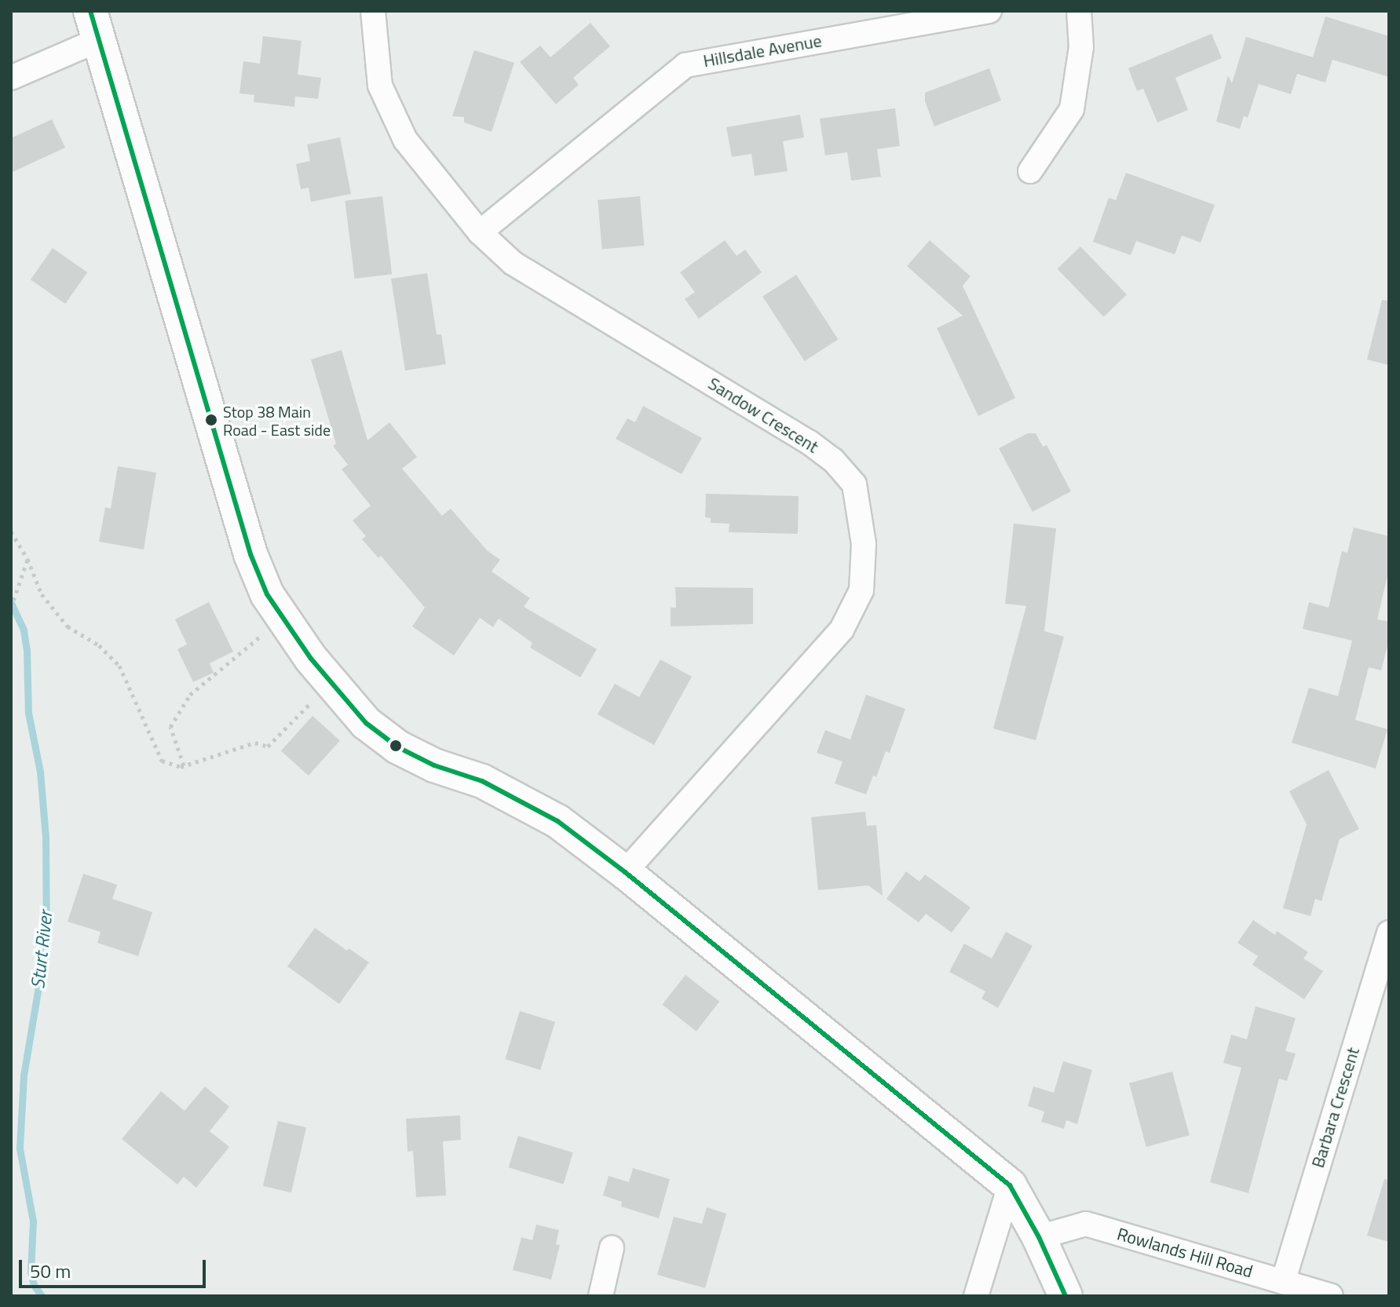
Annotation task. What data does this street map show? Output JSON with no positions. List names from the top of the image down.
{
  "streets": {
    "street": [
      "Hillsdale Avenue",
      "Sandow Crescent",
      "Barbara Crescent",
      "Rowlands Hill Road"
    ]
  },
  "crossings": [
    ["Hillsdale Avenue", "Sandow Crescent"],
    ["Barbara Crescent", "Rowlands Hill Road"]
  ],
  "water": ["Sturt River"],
  "places": ["Stop 38 Main Road - East side"],
  "lines": ["transit line 38"],
  "scale_bar": "50 m"
}
